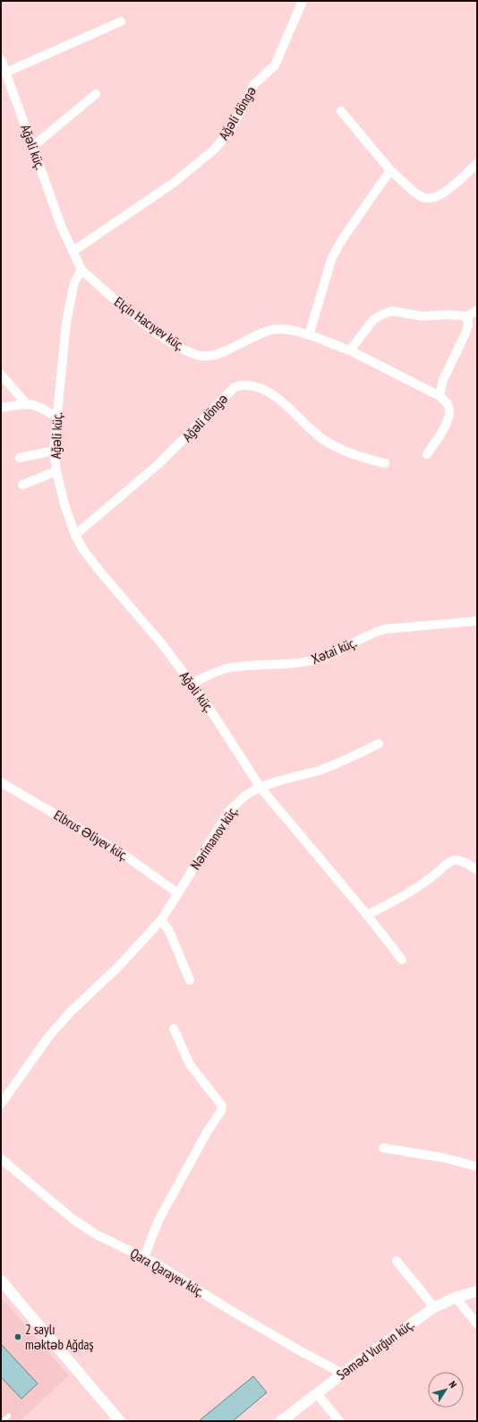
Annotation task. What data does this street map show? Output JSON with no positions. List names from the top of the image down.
{
  "streets": {
    "street": [
      "Ağəli döngə",
      "Ağəli küç.",
      "Elçin Hacıyev küç.",
      "Xətai küç.",
      "Elbrus Əliyev küç.",
      "Nərimanov küç.",
      "Qara Qarayev küç.",
      "Səməd Vurğun küç."
    ]
  },
  "crossings": [
    ["Ağəli döngə", "Ağəli küç."],
    ["Ağəli küç.", "Elçin Hacıyev küç."],
    ["Ağəli küç.", "Xətai küç."],
    ["Ağəli küç.", "Nərimanov küç."],
    ["Elbrus Əliyev küç.", "Nərimanov küç."],
    ["Qara Qarayev küç.", "Səməd Vurğun küç."]
  ],
  "places": ["2 saylı məktəb Ağdaş"],
  "north": "top right"
}
